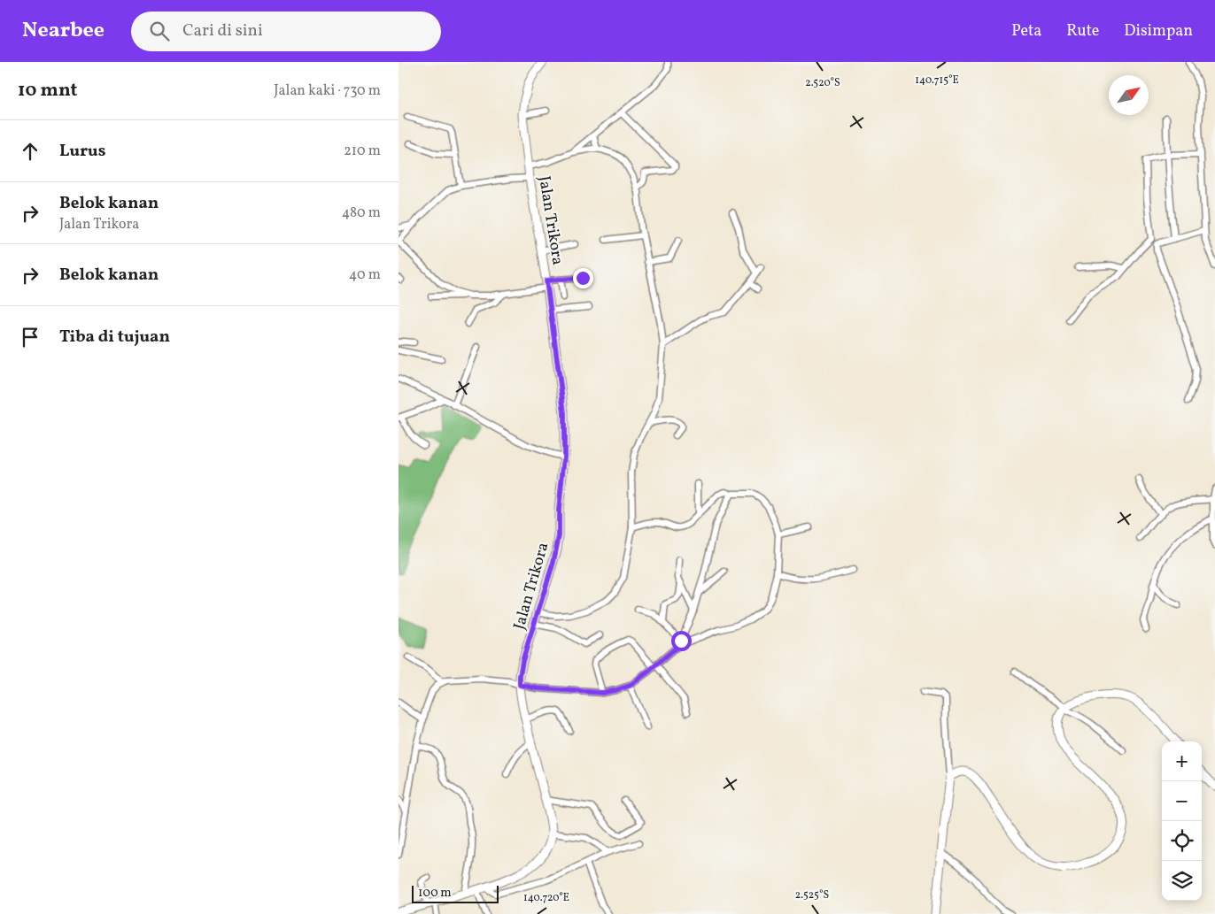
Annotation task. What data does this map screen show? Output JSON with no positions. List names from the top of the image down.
{
  "streets": {
    "street": ["Jalan Trikora"]
  },
  "scale_bar": "100 m",
  "north": "top right",
  "page": {
    "header": "Nearbee",
    "search": "Cari di sini",
    "nav": ["Peta", "Rute", "Disimpan"],
    "heading": ["10 mnt", "Jalan kaki · 730 m"],
    "list": [
      ["Lurus", "210 m"],
      ["Belok kanan", "Jalan Trikora", "480 m"],
      ["Belok kanan", "40 m"],
      "Tiba di tujuan"
    ],
    "map_buttons": ["+", "−"],
    "scale": "100 m"
  },
  "coordinates": [
    "140.715°E",
    "2.520°S",
    "2.525°S",
    "140.720°E"
  ]
}
